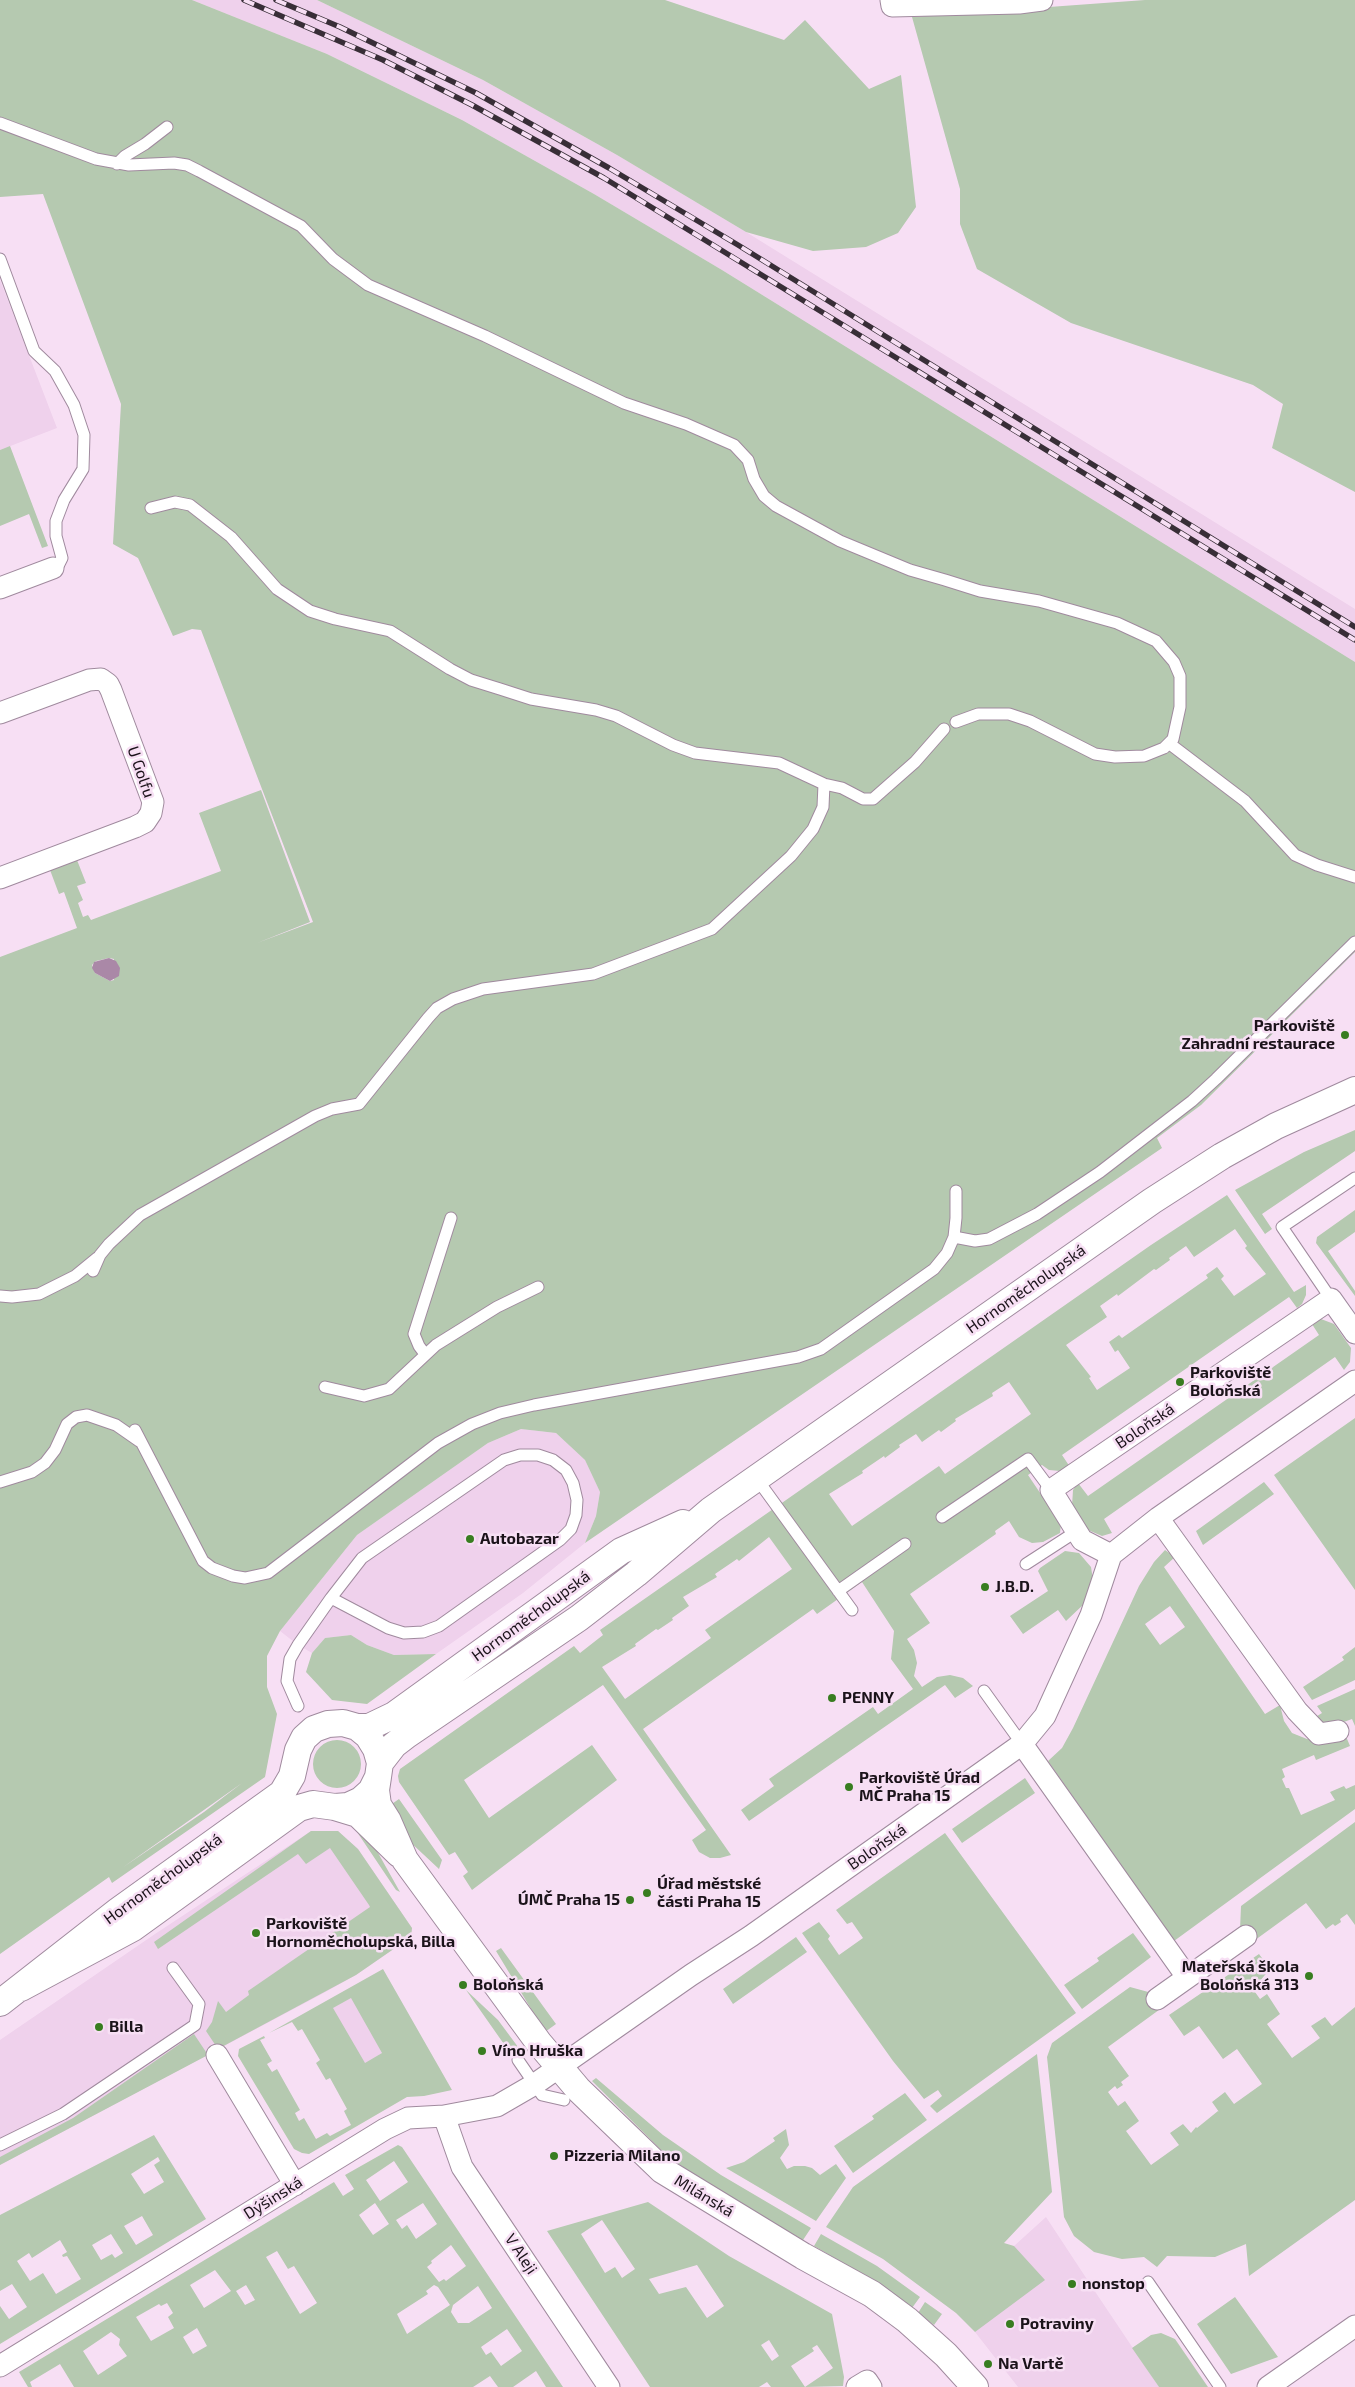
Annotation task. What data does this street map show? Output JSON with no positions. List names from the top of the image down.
{
  "streets": {
    "street": [
      "U Golfu",
      "Hornoměcholupská",
      "Boloňská",
      "Milánská",
      "Dýšinská",
      "V Aleji"
    ]
  },
  "crossings": [
    ["Hornoměcholupská", "Milánská"],
    ["Boloňská", "Milánská"],
    ["Boloňská", "Dýšinská"],
    ["Milánská", "Dýšinská"],
    ["Dýšinská", "V Aleji"]
  ],
  "places": [
    "Parkoviště Zahradní restaurace",
    "Parkoviště Boloňská",
    "Autobazar",
    "J.B.D.",
    "PENNY",
    "Parkoviště Úřad MČ Praha 15",
    "Úřad městské části Praha 15",
    "ÚMČ Praha 15",
    "Parkoviště Hornoměcholupská, Billa",
    "Mateřská škola Boloňská 313",
    "Boloňská",
    "Billa",
    "Víno Hruška",
    "Pizzeria Milano",
    "nonstop",
    "Potraviny",
    "Na Vartě"
  ]
}
